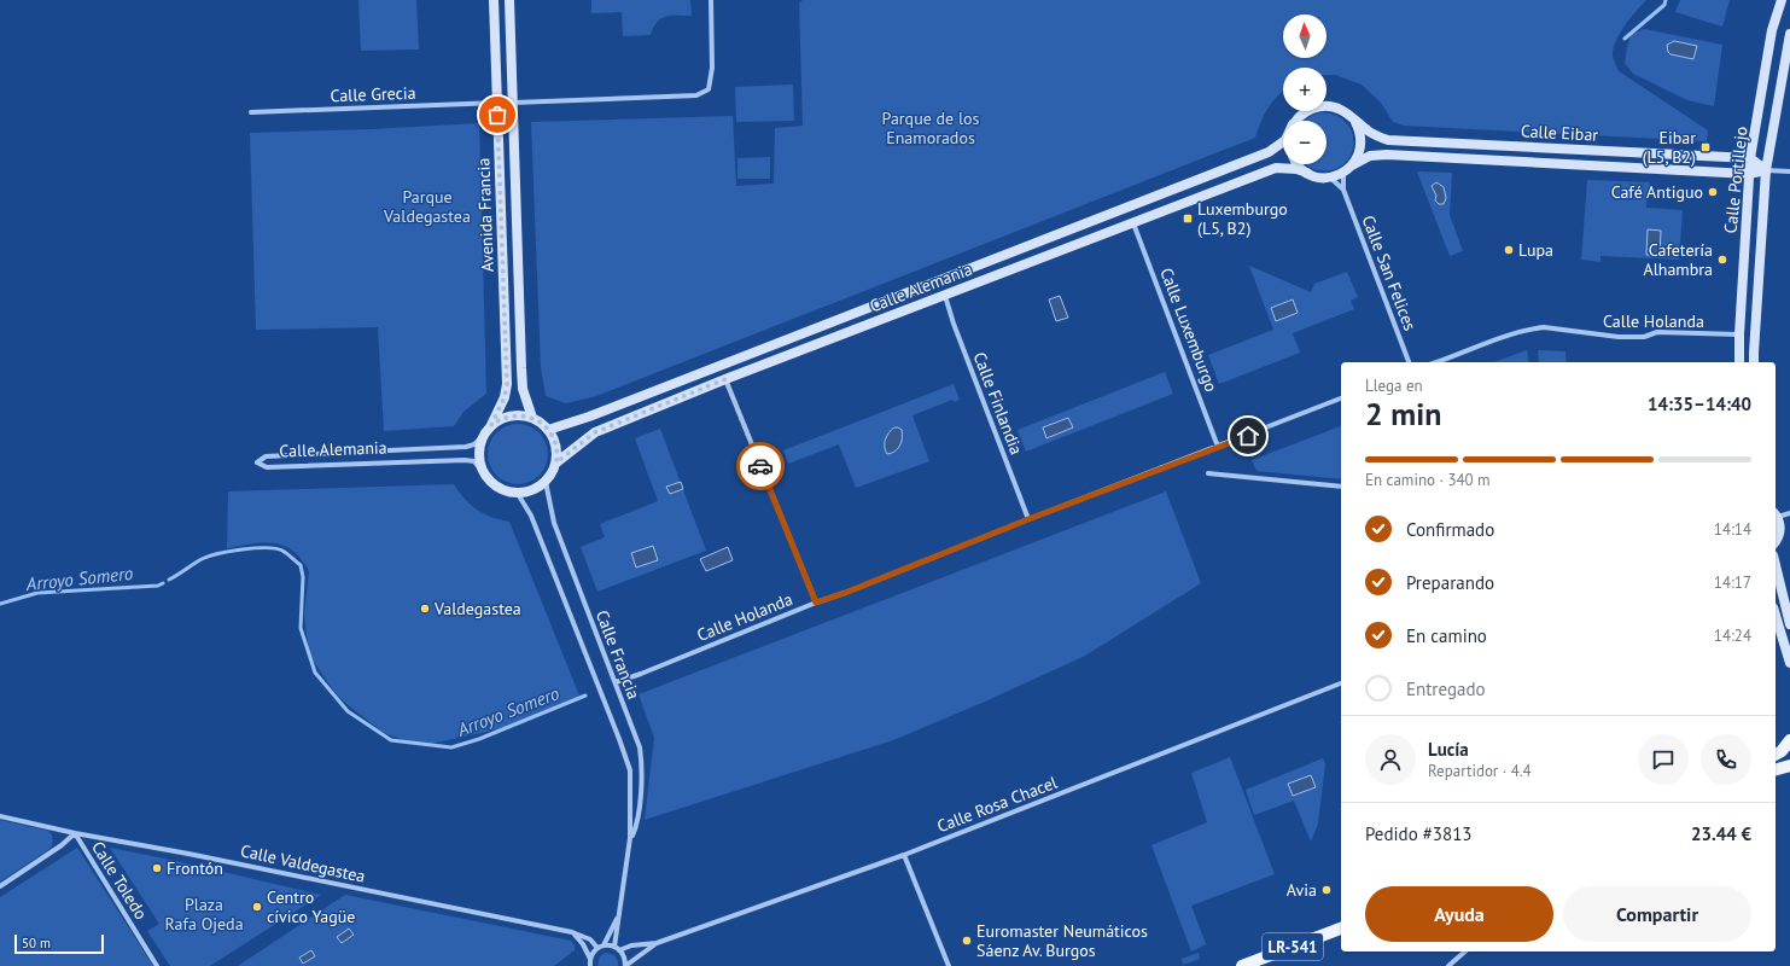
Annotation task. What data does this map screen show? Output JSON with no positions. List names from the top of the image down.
{
  "streets": {
    "main road": [
      "Calle Eibar",
      "Calle Portillejo",
      "Avenida Francia",
      "Calle Alemania",
      "LR-541"
    ],
    "street": [
      "Calle Grecia",
      "Calle San Felices",
      "Calle Holanda",
      "Calle Luxemburgo",
      "Calle Finlandia",
      "Calle Francia",
      "Calle Rosa Chacel",
      "Calle Valdegastea",
      "Calle Toledo"
    ]
  },
  "crossings": [
    ["Calle Grecia", "Avenida Francia"],
    ["Calle Eibar", "Calle Portillejo"],
    ["Calle Portillejo", "Calle Holanda"],
    ["Avenida Francia", "Calle Alemania"],
    ["Avenida Francia", "Calle Francia"],
    ["Calle San Felices", "Calle Alemania"],
    ["Calle Alemania", "Calle Luxemburgo"],
    ["Calle Alemania", "Calle Finlandia"],
    ["Calle Alemania", "Calle Francia"],
    ["Calle Holanda", "Calle Luxemburgo"],
    ["Calle Holanda", "Calle Finlandia"],
    ["Calle Holanda", "Calle Francia"],
    ["Calle Francia", "Calle Rosa Chacel"],
    ["Calle Francia", "Calle Valdegastea"],
    ["Calle Valdegastea", "Calle Toledo"]
  ],
  "water": ["Arroyo Somero"],
  "parks": ["Parque de los Enamorados", "Parque Valdegastea", "Plaza Rafa Ojeda"],
  "places": {
    "transit": ["Eibar (L5, B2)", "Luxemburgo (L5, B2)"],
    "other": [
      "Café Antiguo",
      "Lupa",
      "Cafetería Alhambra",
      "Valdegastea",
      "Frontón",
      "Avia",
      "Centro cívico Yagüe",
      "Euromaster Neumáticos Sáenz Av. Burgos"
    ]
  },
  "scale_bar": "50 m",
  "north": "top",
  "page": {
    "map_buttons": ["+", "−"],
    "heading": ["2 min", "Llega en", "14:35–14:40"],
    "panel": [
      "Lucía",
      "Repartidor · 4.4",
      "Pedido #3813",
      "23.44 €"
    ],
    "bar": "En camino · 340 m",
    "list": [
      ["Confirmado", "14:14"],
      ["Preparando", "14:17"],
      ["En camino", "14:24"],
      "Entregado"
    ],
    "buttons": ["Ayuda", "Compartir"],
    "scale": "50 m"
  }
}
